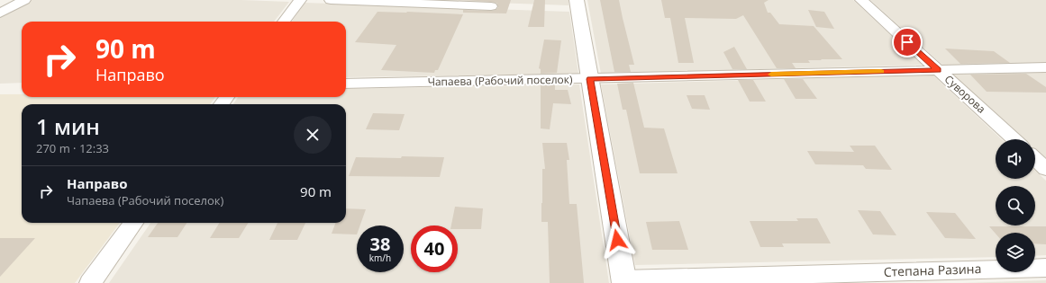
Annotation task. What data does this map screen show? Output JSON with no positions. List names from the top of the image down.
{
  "streets": {
    "street": ["Чапаева (Рабочий поселок)", "Суворова", "Степана Разина"]
  },
  "crossings": [
    ["Чапаева (Рабочий поселок)", "Суворова"]
  ],
  "page": {
    "turn": ["90 m", "Направо"],
    "heading": ["1 мин", "270 m · 12:33"],
    "list": [
      {
        "name": "Направо",
        "note": "Чапаева (Рабочий поселок)",
        "value": "90 m"
      }
    ],
    "speed": "38 km/h",
    "limit": "40"
  }
}
